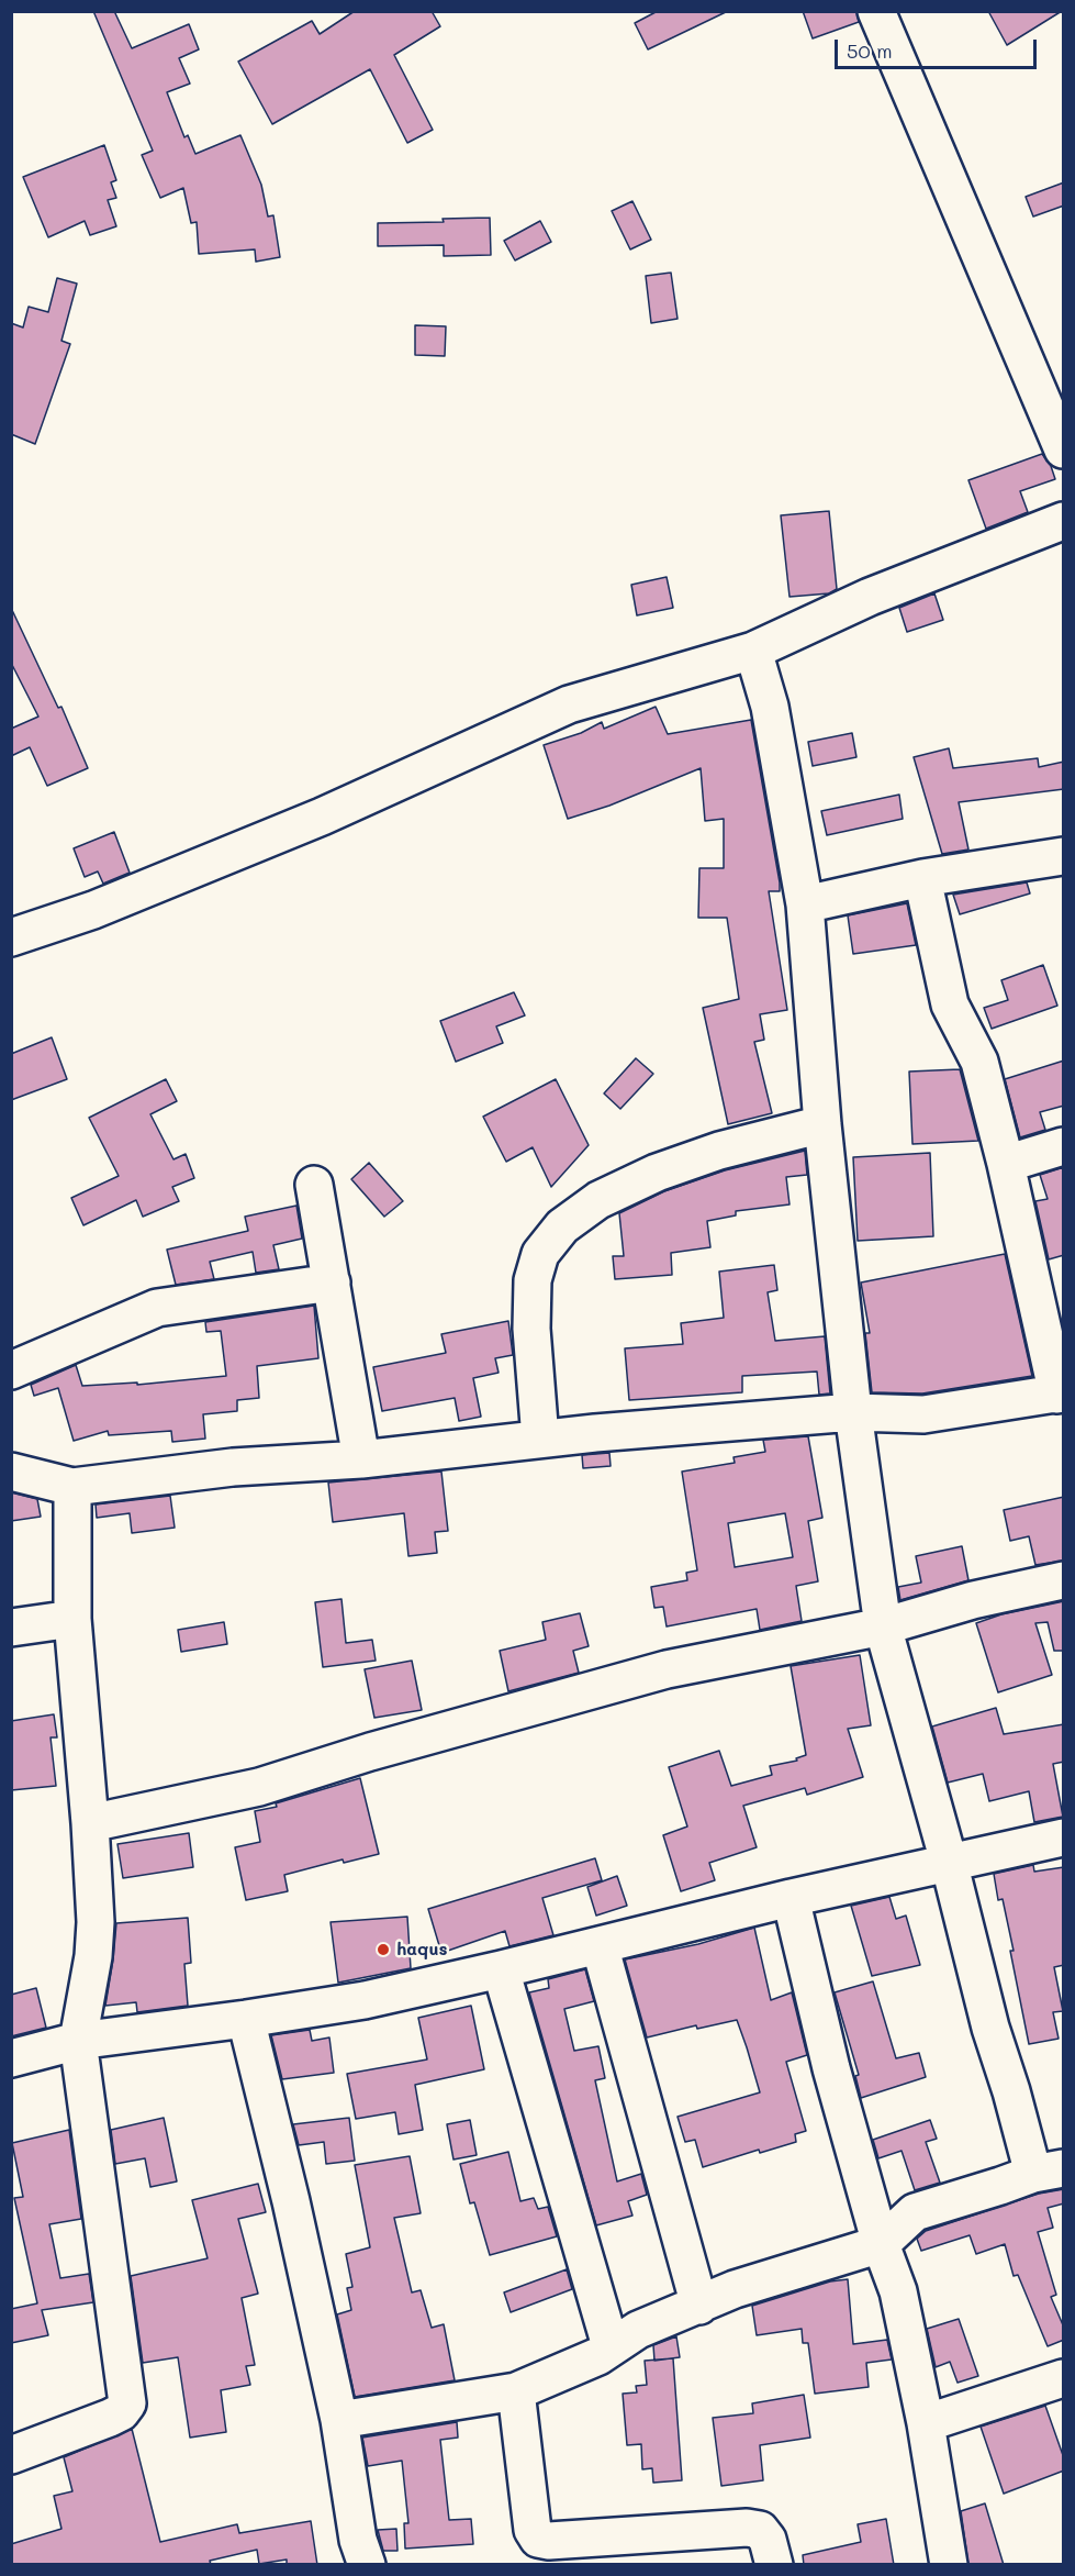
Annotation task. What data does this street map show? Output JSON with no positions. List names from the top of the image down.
{
  "places": ["haqus"],
  "scale_bar": "50 m"
}
